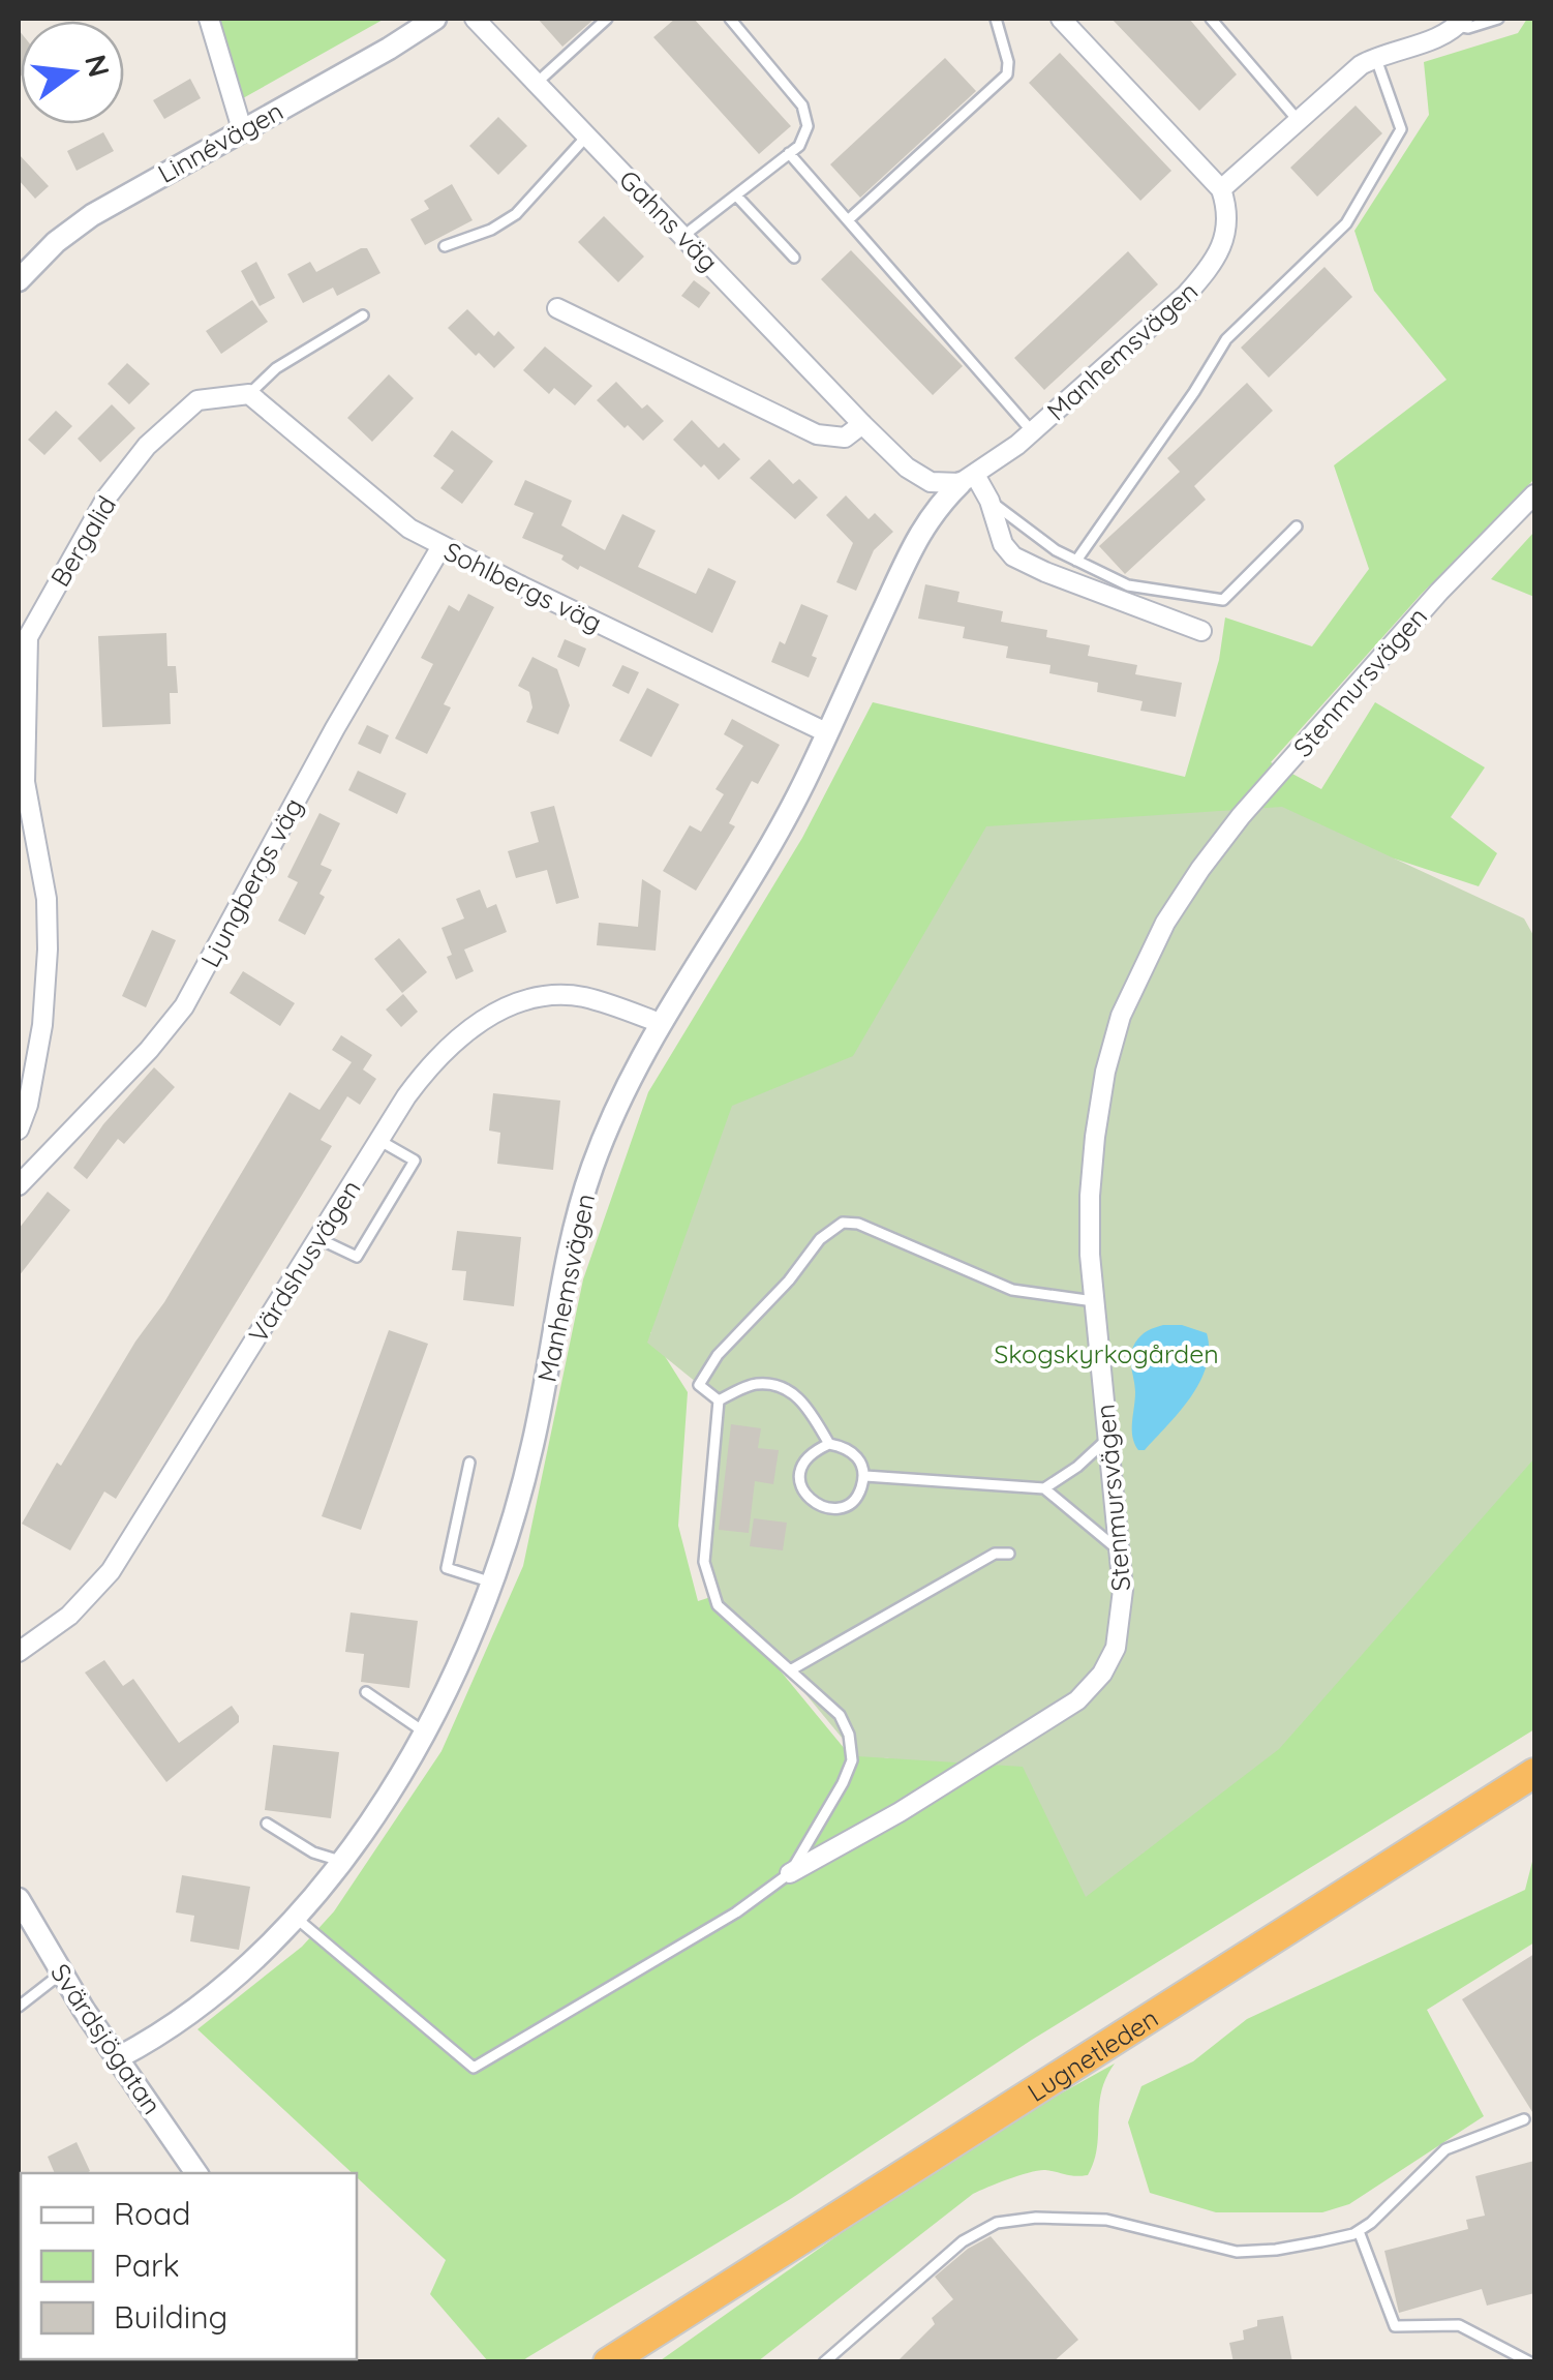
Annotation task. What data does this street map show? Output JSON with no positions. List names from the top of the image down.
{
  "streets": {
    "highway": ["Lugnetleden"],
    "street": [
      "Linnévägen",
      "Gahns väg",
      "Manhemsvägen",
      "Bergalid",
      "Sohlbergs väg",
      "Stenmursvägen",
      "Ljungbergs väg",
      "Värdshusvägen",
      "Svärdsjögatan"
    ]
  },
  "crossings": [
    ["Gahns väg", "Manhemsvägen"],
    ["Manhemsvägen", "Sohlbergs väg"],
    ["Manhemsvägen", "Stenmursvägen"],
    ["Manhemsvägen", "Värdshusvägen"],
    ["Manhemsvägen", "Svärdsjögatan"],
    ["Bergalid", "Sohlbergs väg"],
    ["Sohlbergs väg", "Ljungbergs väg"]
  ],
  "parks": ["Skogskyrkogården"],
  "legend": ["Road", "Park", "Building"],
  "north": "right"
}
